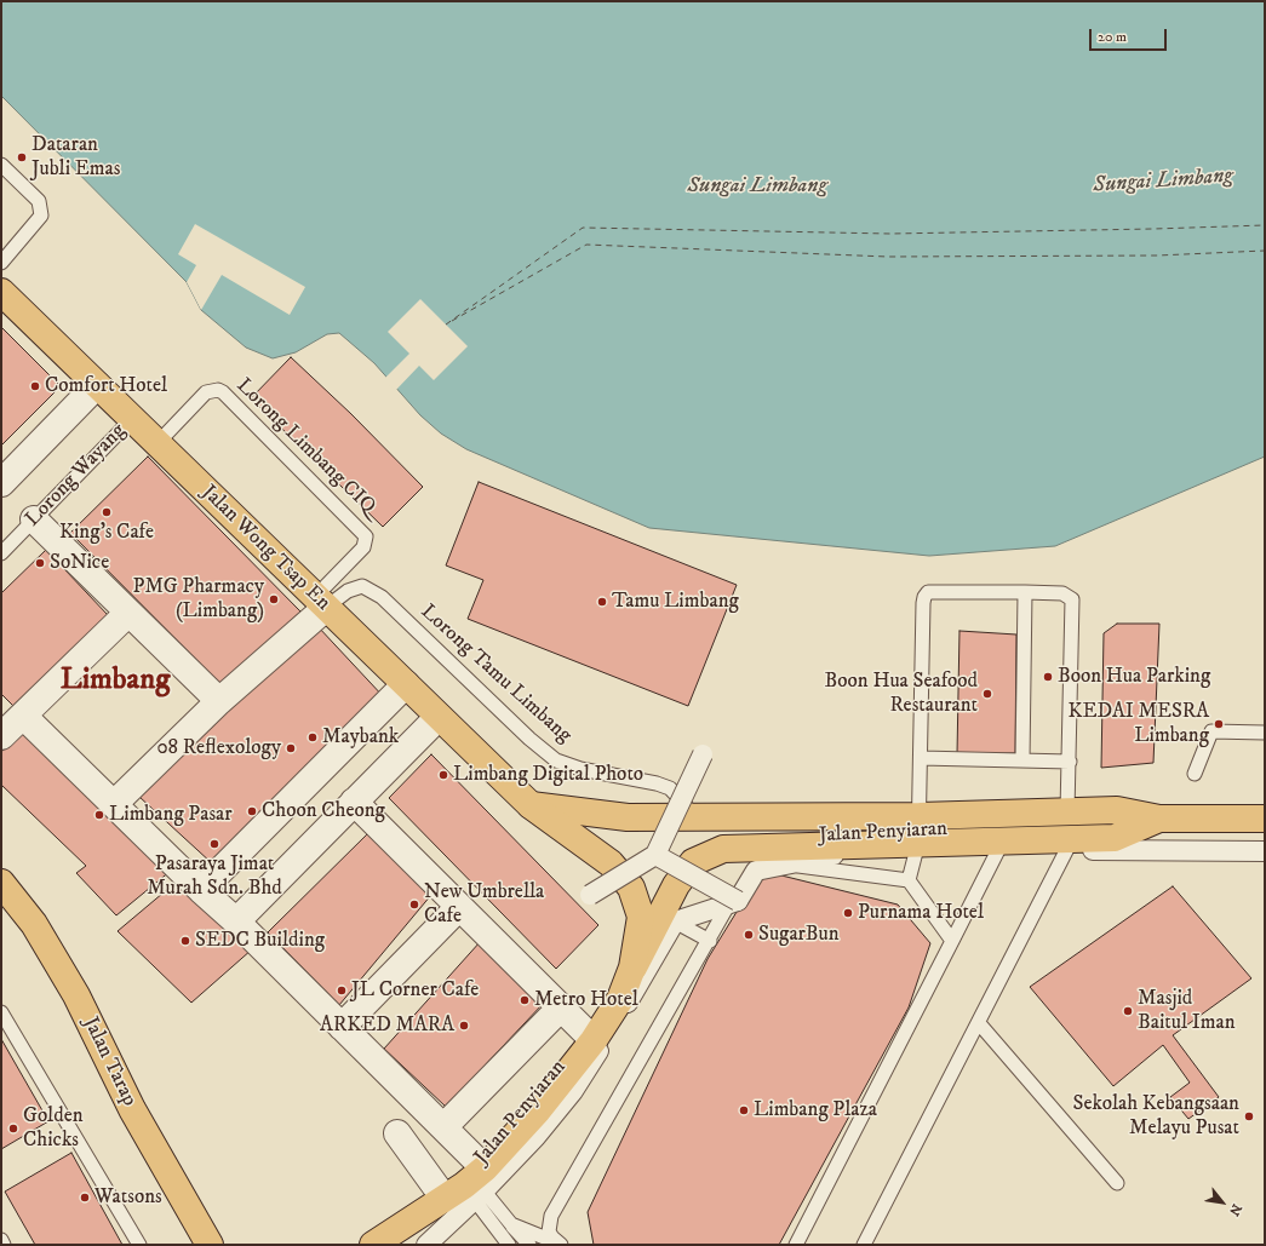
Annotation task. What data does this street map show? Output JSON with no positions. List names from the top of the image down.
{
  "streets": {
    "main road": ["Jalan Wong Tsap En", "Jalan Tarap"],
    "street": ["Jalan Penyiaran"],
    "lane": ["Lorong Limbang CIQ", "Lorong Wayang", "Lorong Tamu Limbang"]
  },
  "crossings": [
    ["Lorong Limbang CIQ", "Jalan Wong Tsap En"],
    ["Lorong Limbang CIQ", "Lorong Tamu Limbang"],
    ["Lorong Wayang", "Jalan Wong Tsap En"],
    ["Jalan Wong Tsap En", "Lorong Tamu Limbang"]
  ],
  "districts": ["Limbang"],
  "water": ["Sungai Limbang"],
  "places": [
    "Dataran Jubli Emas",
    "Comfort Hotel",
    "King's Cafe",
    "SoNice",
    "PMG Pharmacy (Limbang)",
    "Tamu Limbang",
    "Boon Hua Parking",
    "Boon Hua Seafood Restaurant",
    "KEDAI MESRA Limbang",
    "Maybank",
    "08 Reflexology",
    "Limbang Digital Photo",
    "Choon Cheong",
    "Limbang Pasar",
    "Pasaraya Jimat Murah Sdn. Bhd",
    "New Umbrella Cafe",
    "Purnama Hotel",
    "SugarBun",
    "SEDC Building",
    "JL Corner Cafe",
    "Metro Hotel",
    "Masjid Baitul Iman",
    "ARKED MARA",
    "Limbang Plaza",
    "Sekolah Kebangsaan Melayu Pusat",
    "Golden Chicks",
    "Watsons"
  ],
  "scale_bar": "20 m",
  "north": "bottom right"
}
